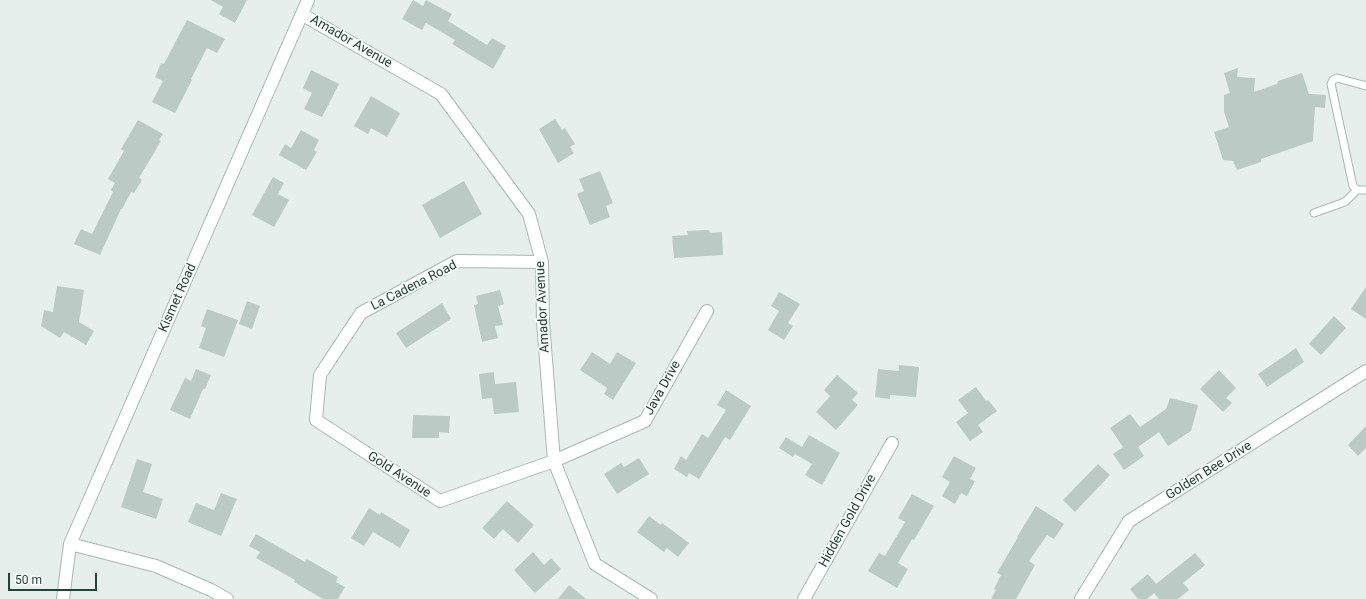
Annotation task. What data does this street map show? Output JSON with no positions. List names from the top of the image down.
{
  "streets": {
    "street": [
      "Amador Avenue",
      "La Cadena Road",
      "Kismet Road",
      "Java Drive",
      "Golden Bee Drive",
      "Gold Avenue",
      "Hidden Gold Drive"
    ]
  },
  "crossings": [
    ["Amador Avenue", "La Cadena Road"],
    ["Amador Avenue", "Kismet Road"],
    ["Amador Avenue", "Java Drive"],
    ["Amador Avenue", "Gold Avenue"],
    ["La Cadena Road", "Gold Avenue"],
    ["Java Drive", "Gold Avenue"]
  ],
  "scale_bar": "50 m"
}
